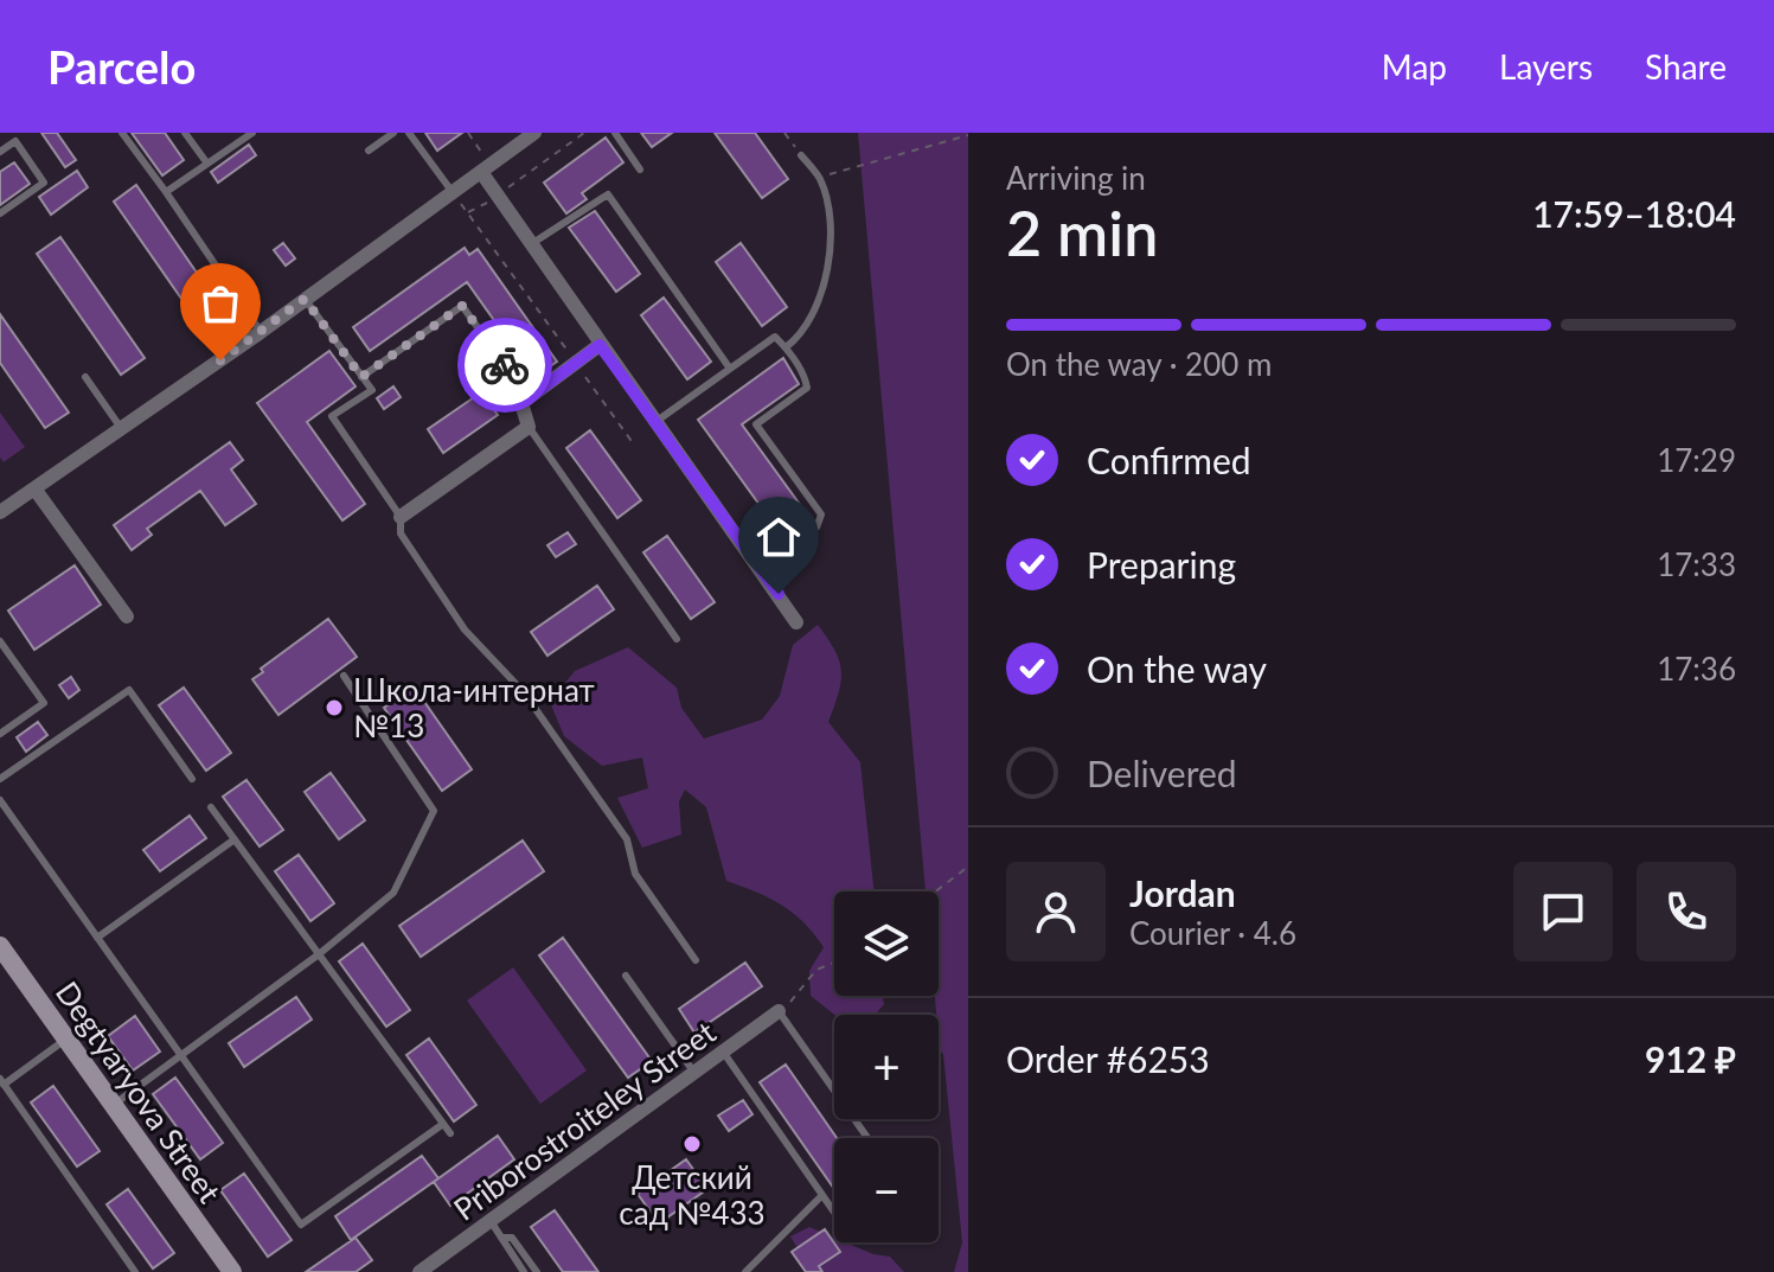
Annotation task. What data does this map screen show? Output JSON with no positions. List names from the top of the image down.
{
  "streets": {
    "street": ["Degtyaryova Street", "Priborostroiteley Street"]
  },
  "places": ["Школа-интернат №13", "Детский сад №433"],
  "page": {
    "header": "Parcelo",
    "nav": ["Map", "Layers", "Share"],
    "heading": ["2 min", "Arriving in", "17:59–18:04"],
    "panel": [
      "Jordan",
      "Courier · 4.6",
      "Order #6253",
      "912 ₽"
    ],
    "bar": "On the way · 200 m",
    "list": [
      ["Confirmed", "17:29"],
      ["Preparing", "17:33"],
      ["On the way", "17:36"],
      "Delivered"
    ],
    "map_buttons": ["+", "−"]
  }
}
